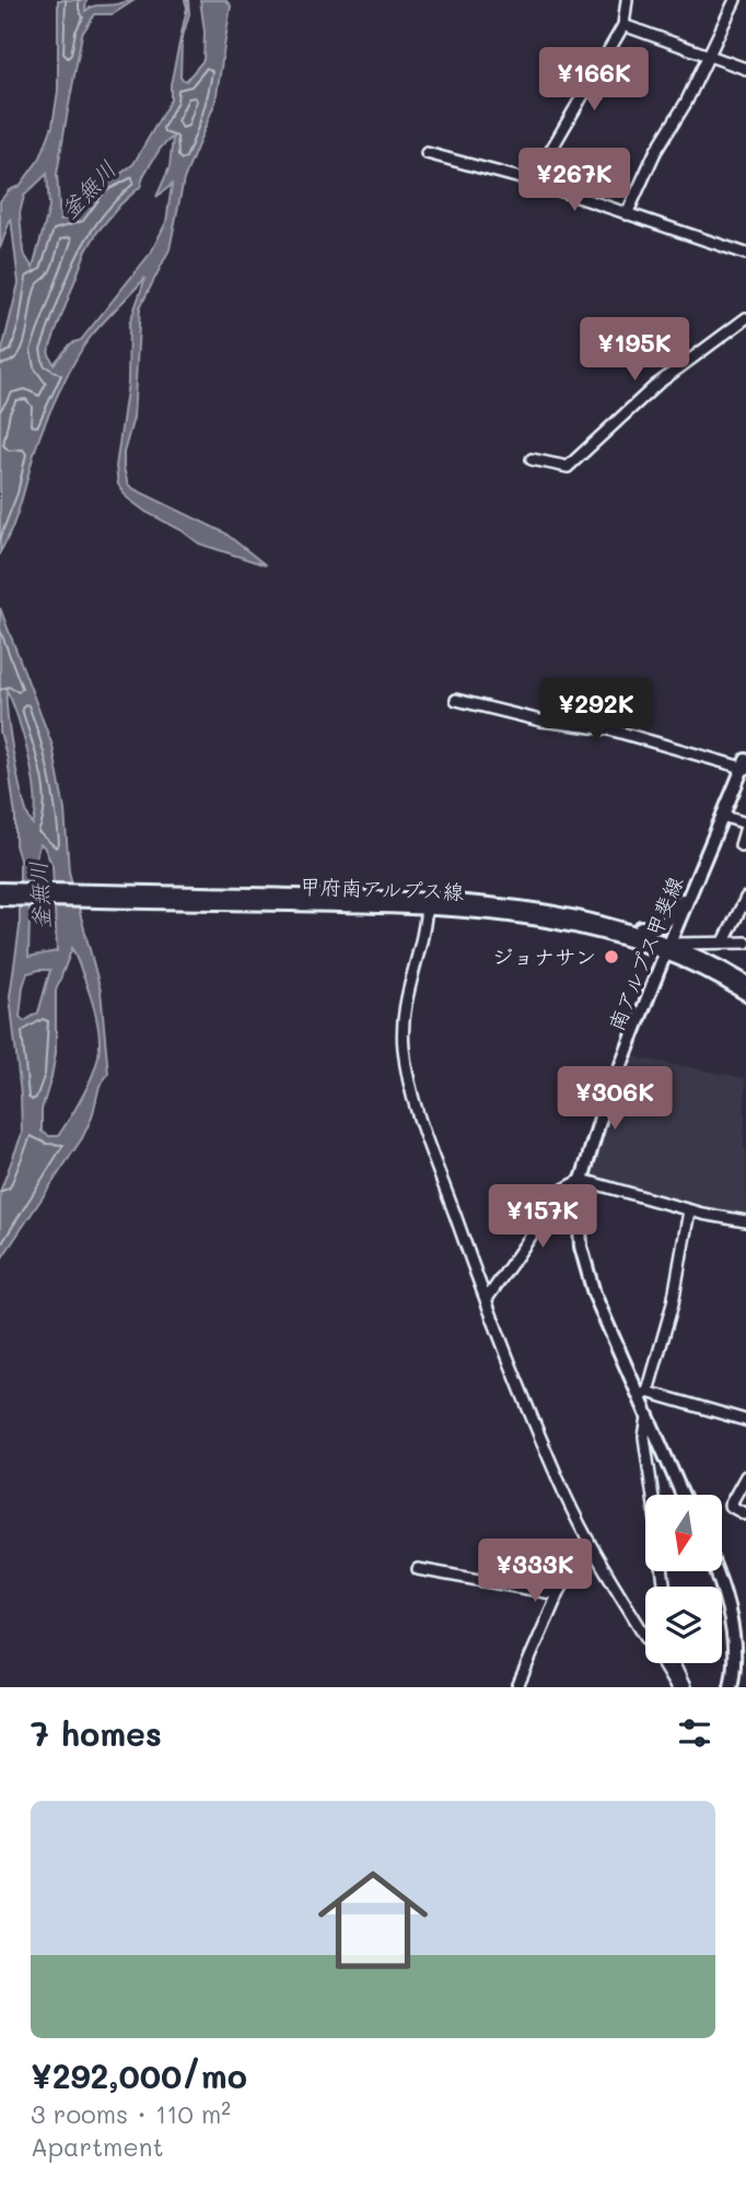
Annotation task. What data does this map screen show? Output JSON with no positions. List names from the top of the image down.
{
  "streets": {
    "main road": ["甲府南アルプス線", "南アルプス甲斐線"]
  },
  "crossings": [
    ["甲府南アルプス線", "南アルプス甲斐線"]
  ],
  "water": ["釜無川"],
  "places": ["ジョナサン"],
  "north": "bottom",
  "page": {
    "price": [
      "¥166K",
      "¥267K",
      "¥195K",
      "¥292K",
      "¥306K",
      "¥157K",
      "¥333K"
    ],
    "heading": "7 homes",
    "list": [
      {
        "name": "¥292,000/mo",
        "note": "3 rooms · 110 m² · Apartment"
      }
    ]
  }
}
